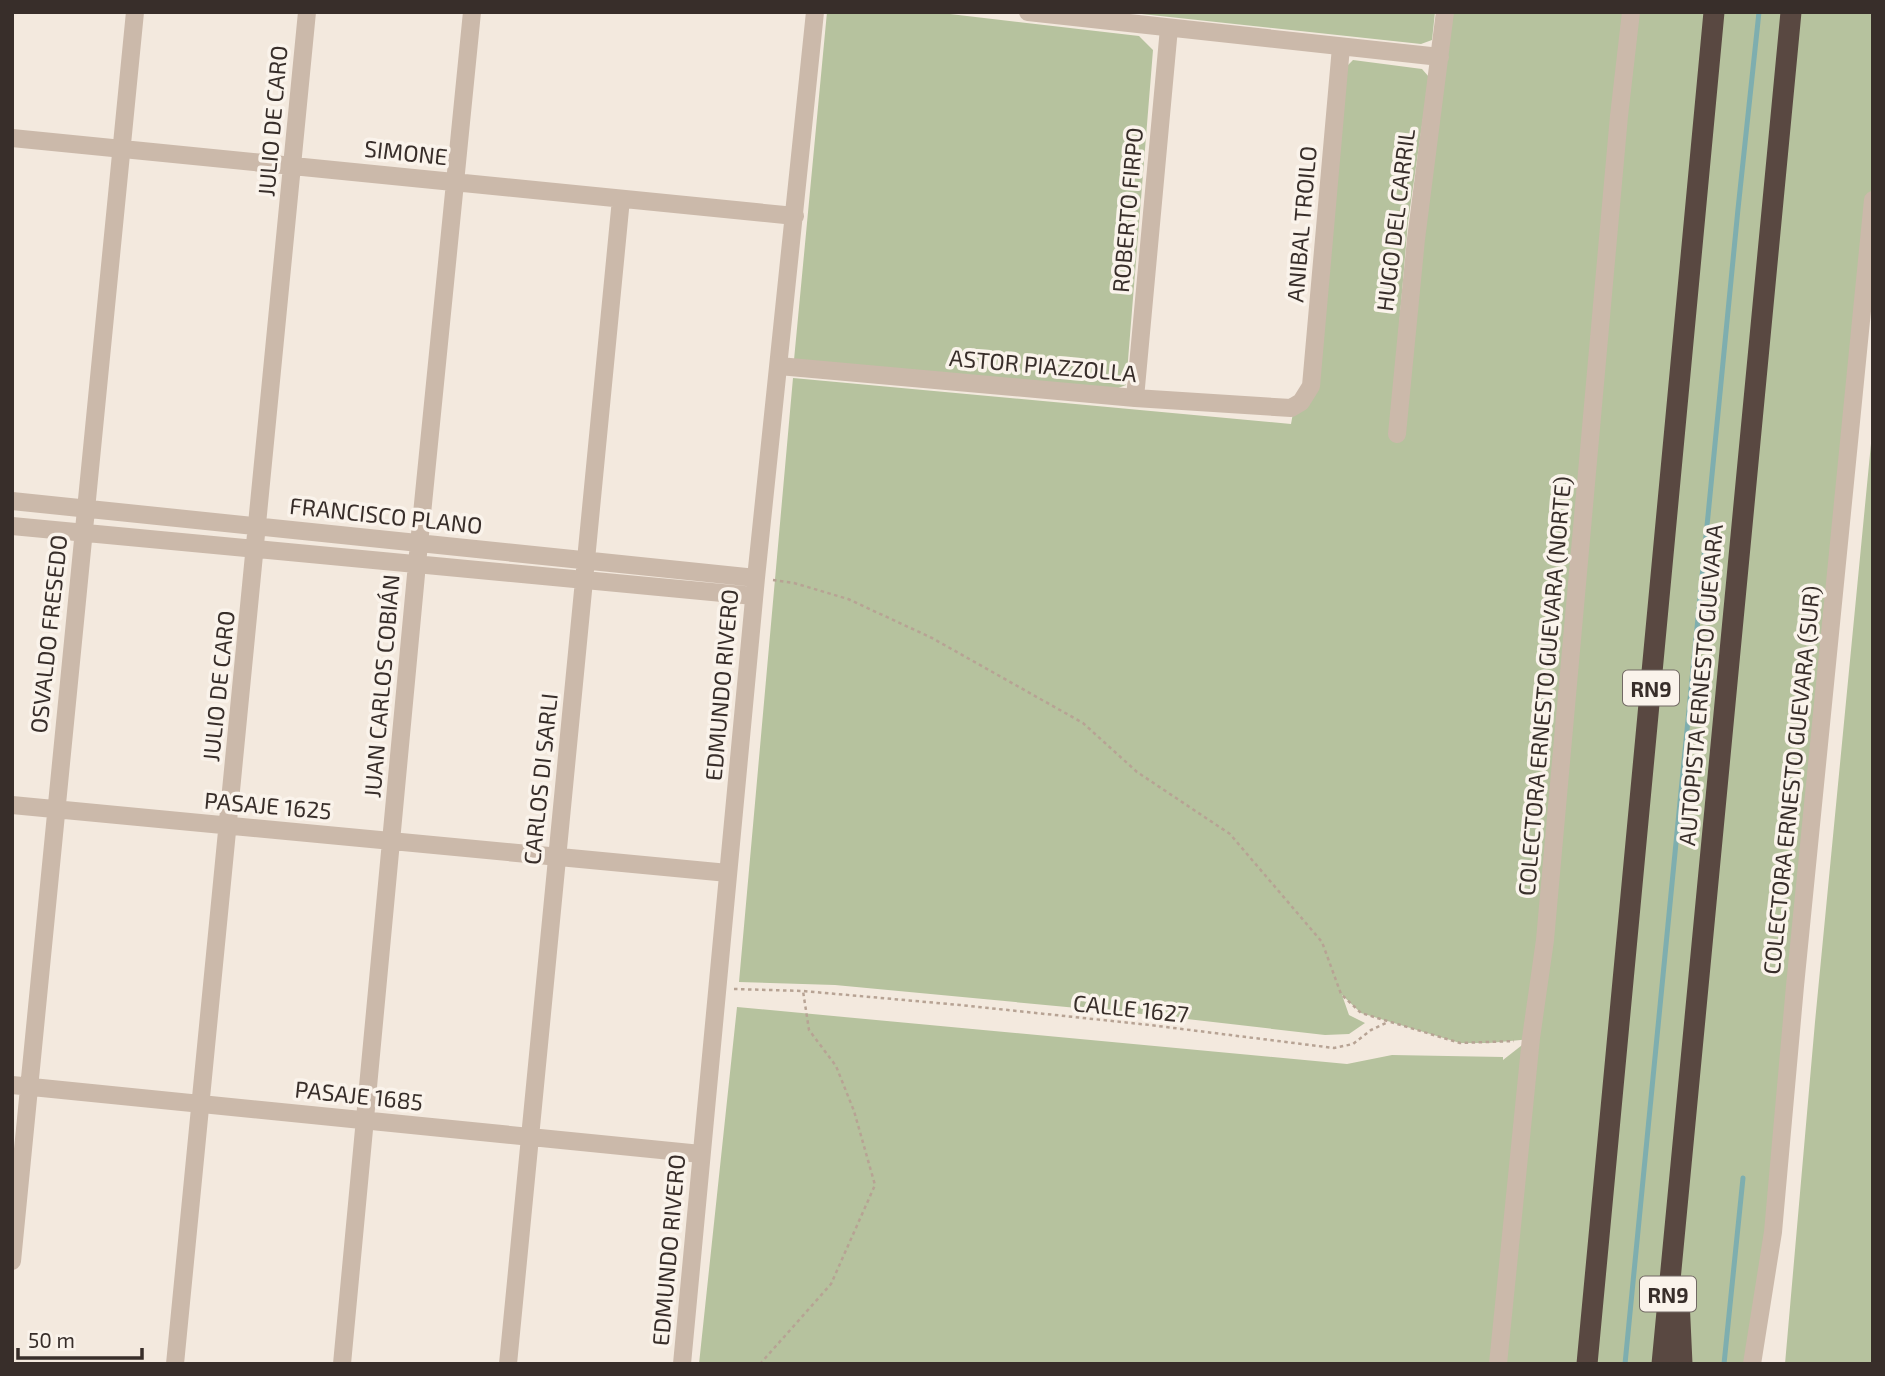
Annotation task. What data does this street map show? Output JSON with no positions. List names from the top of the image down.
{
  "streets": {
    "highway": ["AUTOPISTA ERNESTO GUEVARA", "RN9"],
    "street": [
      "JULIO DE CARO",
      "SIMONE",
      "ROBERTO FIRPO",
      "HUGO DEL CARRIL",
      "ANIBAL TROILO",
      "ASTOR PIAZZOLLA",
      "FRANCISCO PLANO",
      "OSVALDO FRESEDO",
      "EDMUNDO RIVERO",
      "JUAN CARLOS COBIÁN",
      "COLECTORA ERNESTO GUEVARA (NORTE)",
      "CARLOS DI SARLI",
      "COLECTORA ERNESTO GUEVARA (SUR)",
      "PASAJE 1625",
      "PASAJE 1685"
    ],
    "path": ["CALLE 1627"]
  },
  "crossings": [
    ["JULIO DE CARO", "SIMONE"],
    ["JULIO DE CARO", "FRANCISCO PLANO"],
    ["JULIO DE CARO", "PASAJE 1625"],
    ["JULIO DE CARO", "PASAJE 1685"],
    ["SIMONE", "OSVALDO FRESEDO"],
    ["SIMONE", "EDMUNDO RIVERO"],
    ["SIMONE", "JUAN CARLOS COBIÁN"],
    ["SIMONE", "CARLOS DI SARLI"],
    ["ROBERTO FIRPO", "ASTOR PIAZZOLLA"],
    ["ANIBAL TROILO", "ASTOR PIAZZOLLA"],
    ["ASTOR PIAZZOLLA", "EDMUNDO RIVERO"],
    ["FRANCISCO PLANO", "OSVALDO FRESEDO"],
    ["FRANCISCO PLANO", "EDMUNDO RIVERO"],
    ["FRANCISCO PLANO", "JUAN CARLOS COBIÁN"],
    ["FRANCISCO PLANO", "CARLOS DI SARLI"],
    ["OSVALDO FRESEDO", "PASAJE 1625"],
    ["OSVALDO FRESEDO", "PASAJE 1685"],
    ["EDMUNDO RIVERO", "PASAJE 1625"],
    ["EDMUNDO RIVERO", "CALLE 1627"],
    ["EDMUNDO RIVERO", "PASAJE 1685"],
    ["JUAN CARLOS COBIÁN", "PASAJE 1625"],
    ["JUAN CARLOS COBIÁN", "PASAJE 1685"],
    ["CARLOS DI SARLI", "PASAJE 1625"],
    ["CARLOS DI SARLI", "PASAJE 1685"]
  ],
  "scale_bar": "50 m"
}
